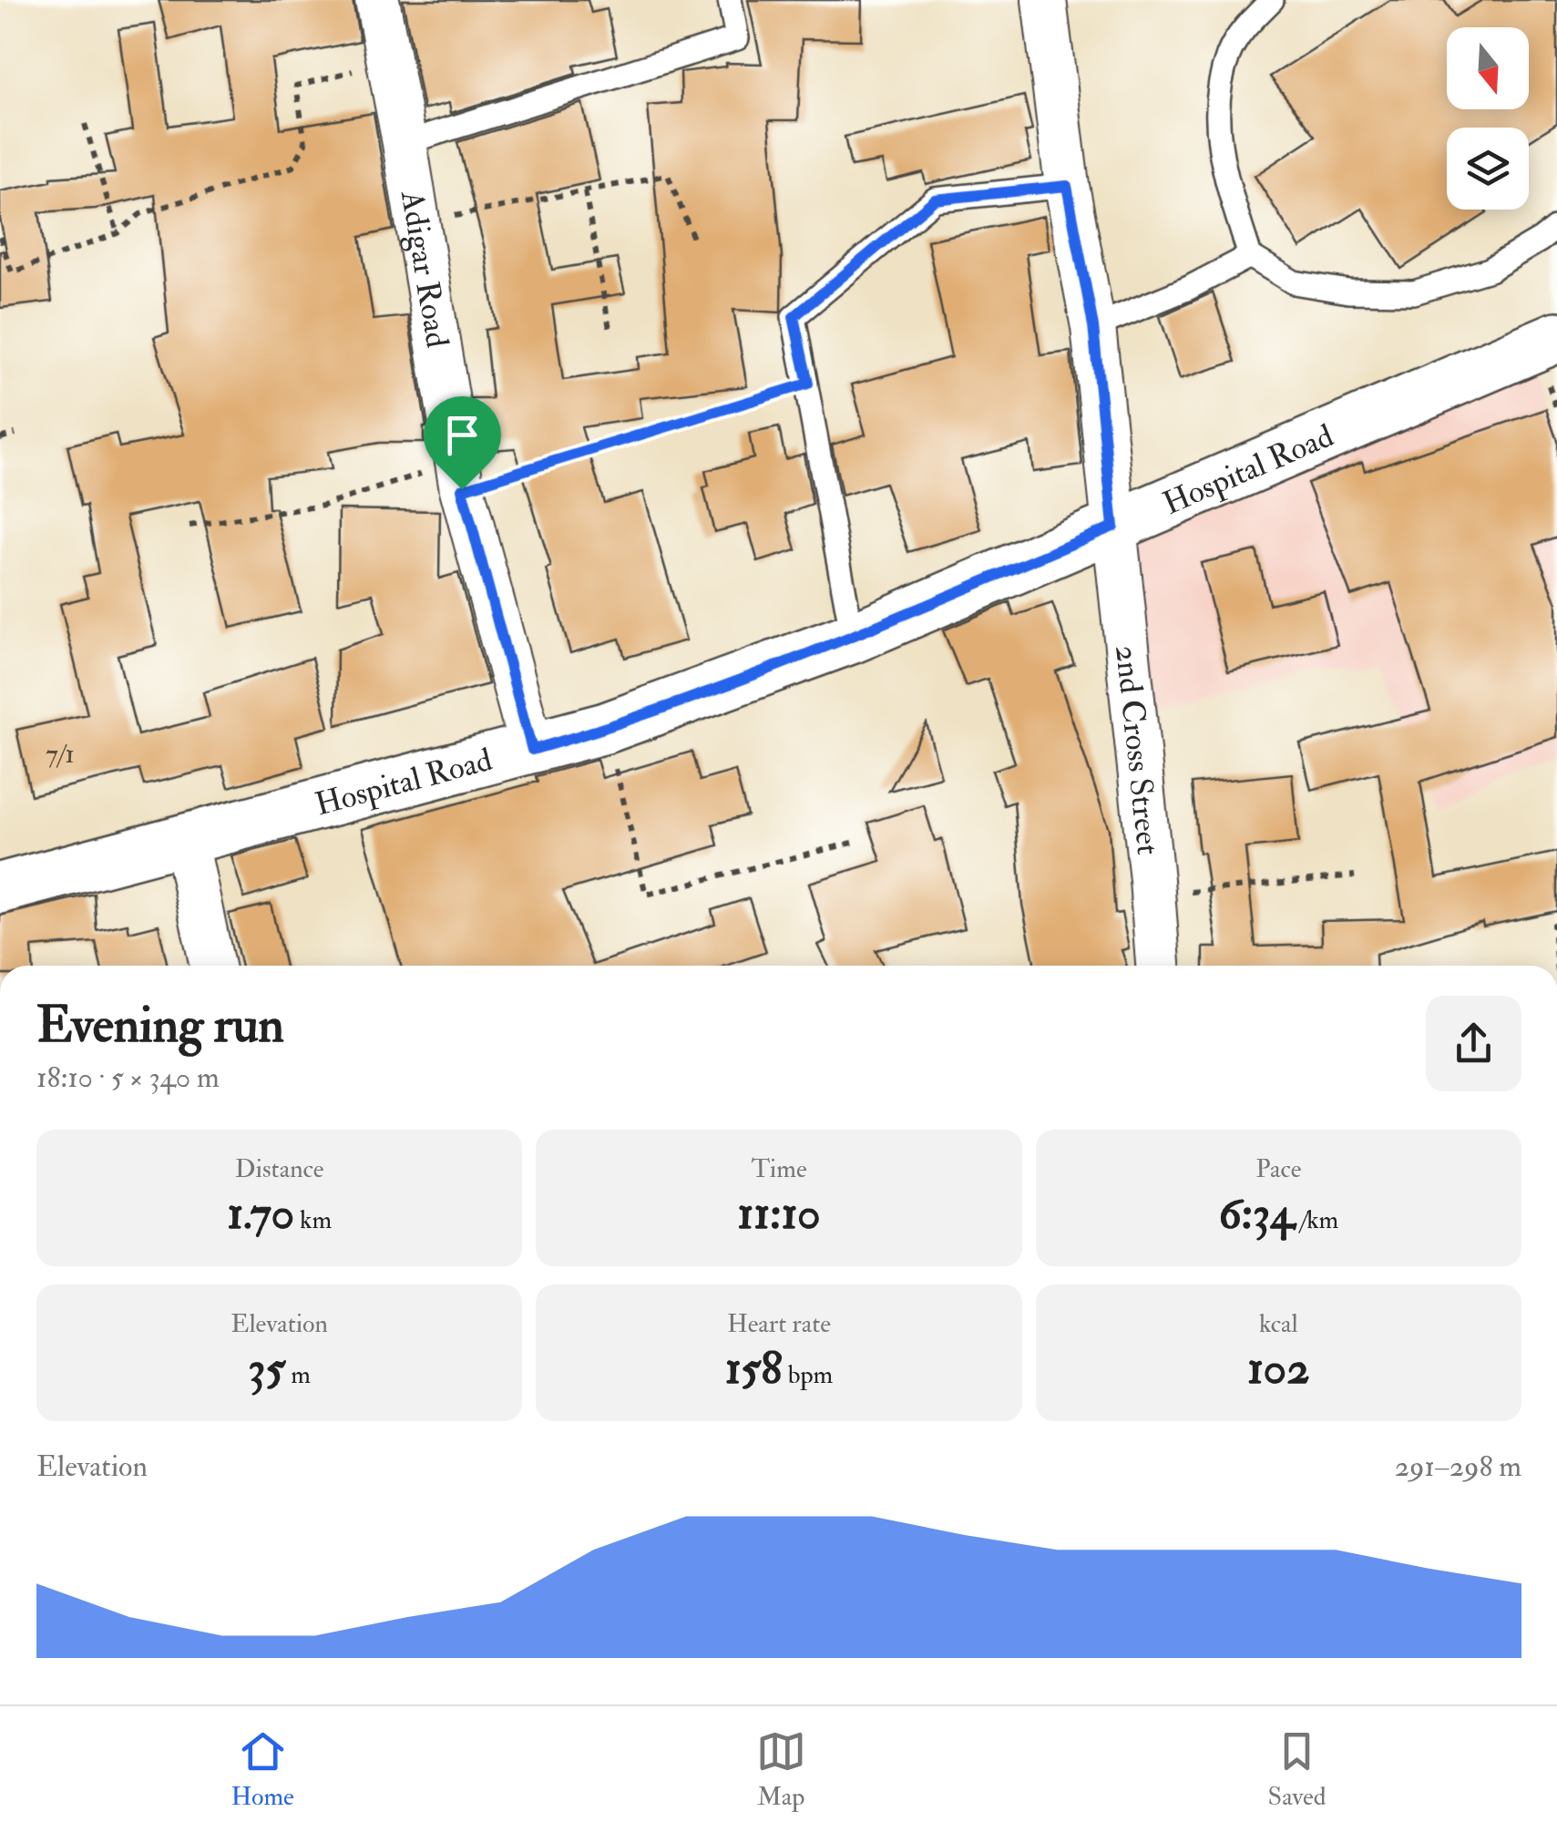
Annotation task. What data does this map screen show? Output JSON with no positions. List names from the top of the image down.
{
  "streets": {
    "main road": ["Hospital Road"],
    "street": ["Adigar Road", "2nd Cross Street"]
  },
  "crossings": [
    ["Adigar Road", "Hospital Road"],
    ["Hospital Road", "2nd Cross Street"]
  ],
  "house_numbers": ["7/1"],
  "north": "bottom",
  "page": {
    "heading": ["Evening run", "18:10 · 5 × 340 m"],
    "stats": [
      ["Distance", "1.70 km"],
      ["Time", "11:10"],
      ["Pace", "6:34 /km"],
      ["Elevation", "35 m"],
      ["Heart rate", "158 bpm"],
      ["kcal", "102"]
    ],
    "chart": ["Elevation", "291–298 m"],
    "tabs": ["Home", "Map", "Saved"]
  }
}
